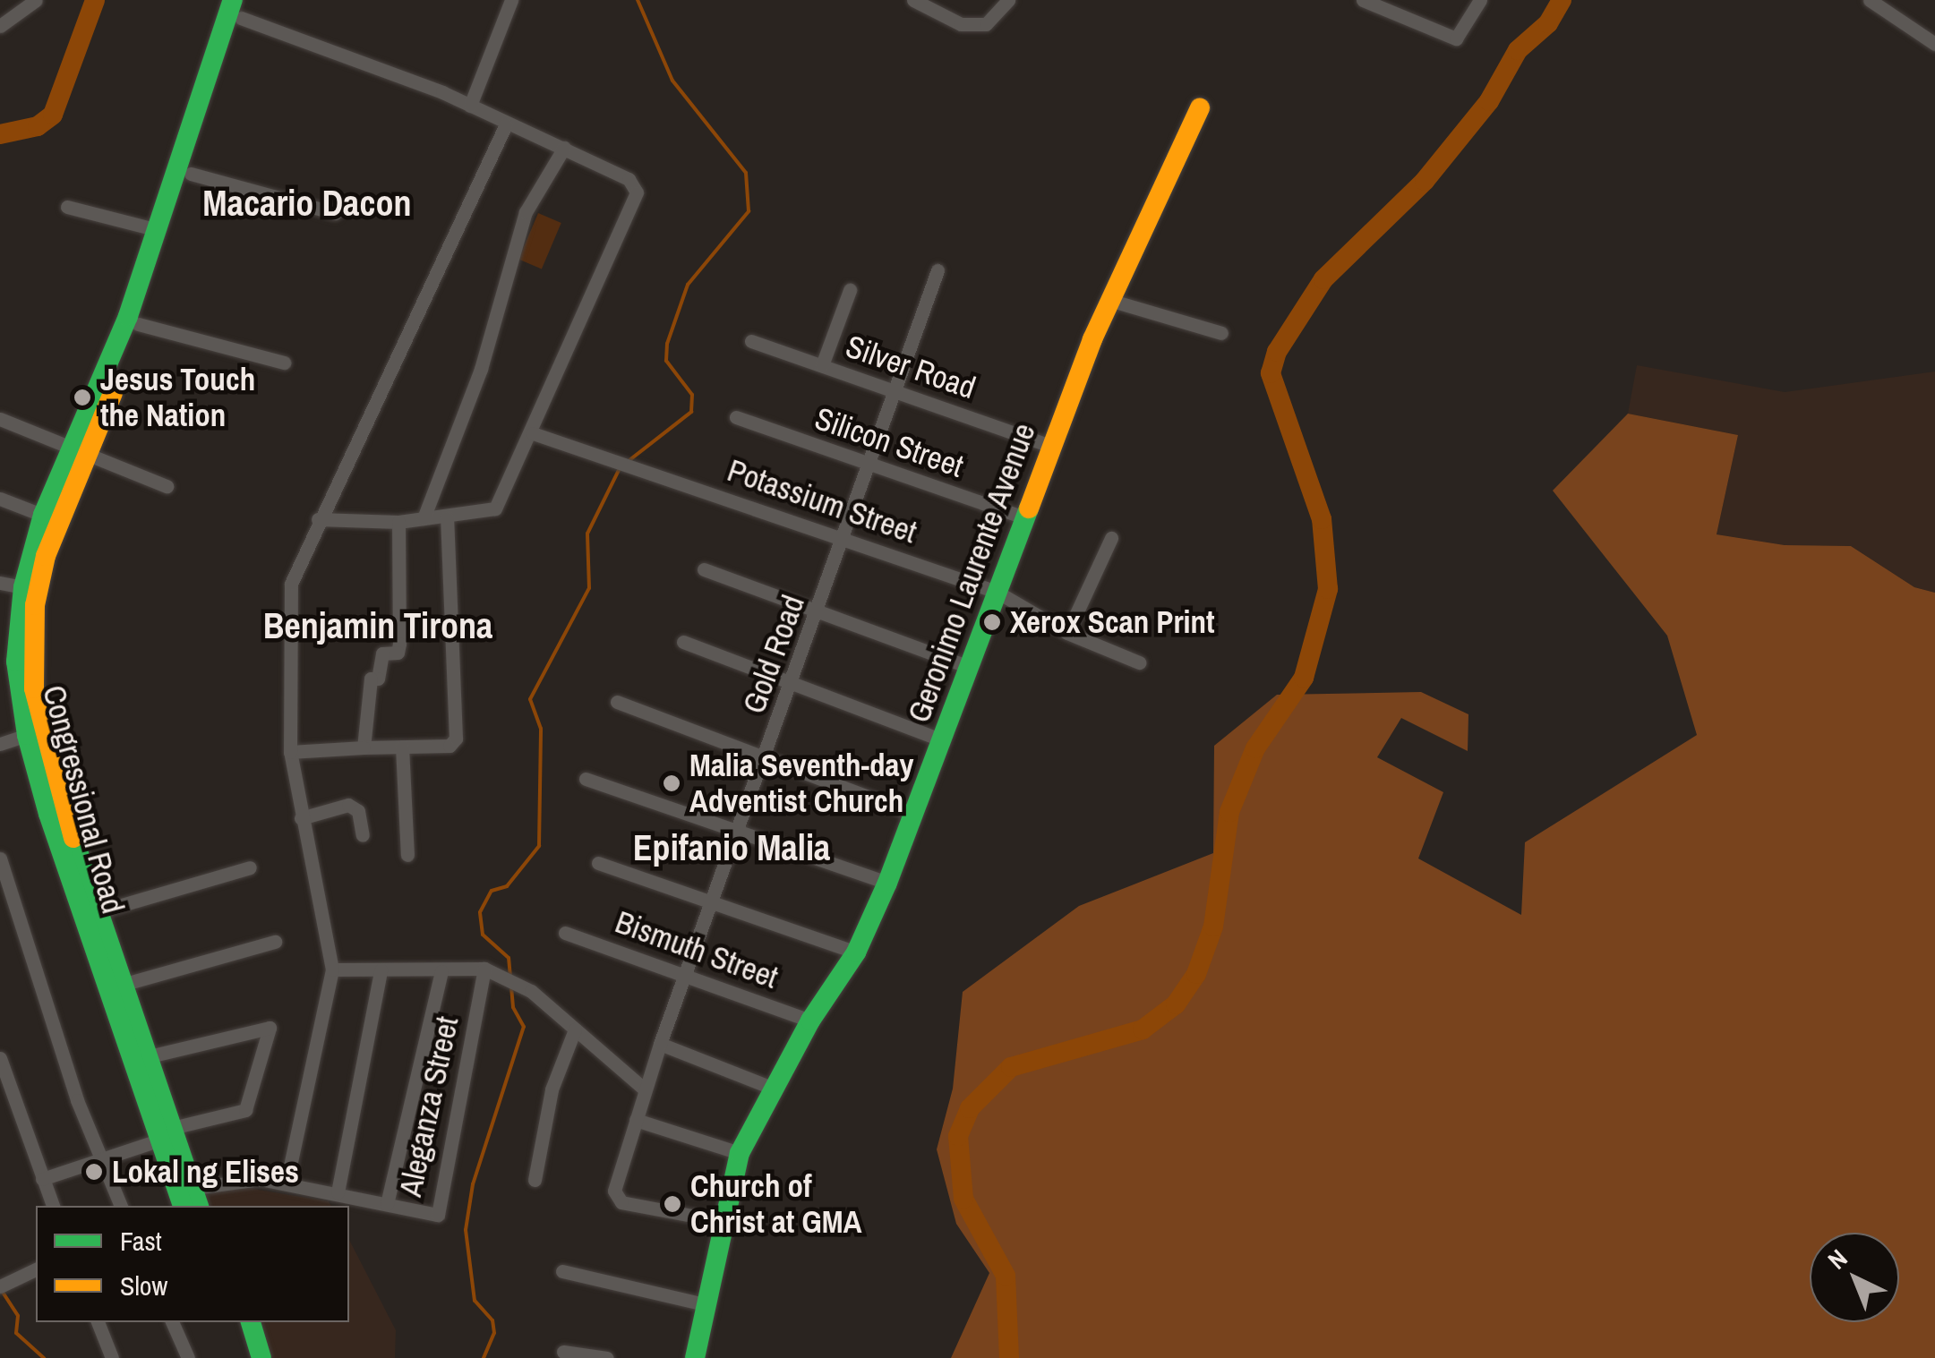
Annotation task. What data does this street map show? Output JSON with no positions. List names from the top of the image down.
{
  "streets": {
    "main road": ["Geronimo Laurente Avenue", "Congressional Road"],
    "street": [
      "Silver Road",
      "Silicon Street",
      "Potassium Street",
      "Gold Road",
      "Bismuth Street",
      "Aleganza Street"
    ]
  },
  "crossings": [
    ["Silver Road", "Geronimo Laurente Avenue"],
    ["Silver Road", "Gold Road"],
    ["Silicon Street", "Geronimo Laurente Avenue"],
    ["Silicon Street", "Gold Road"],
    ["Potassium Street", "Geronimo Laurente Avenue"],
    ["Potassium Street", "Gold Road"],
    ["Geronimo Laurente Avenue", "Bismuth Street"],
    ["Gold Road", "Bismuth Street"],
    ["Congressional Road", "Aleganza Street"]
  ],
  "districts": ["Macario Dacon", "Benjamin Tirona", "Epifanio Malia"],
  "places": [
    "Jesus Touch the Nation",
    "Xerox Scan Print",
    "Malia Seventh-day Adventist Church",
    "Lokal ng Elises",
    "Church of Christ at GMA"
  ],
  "legend": ["Fast", "Slow"],
  "north": "top left"
}
